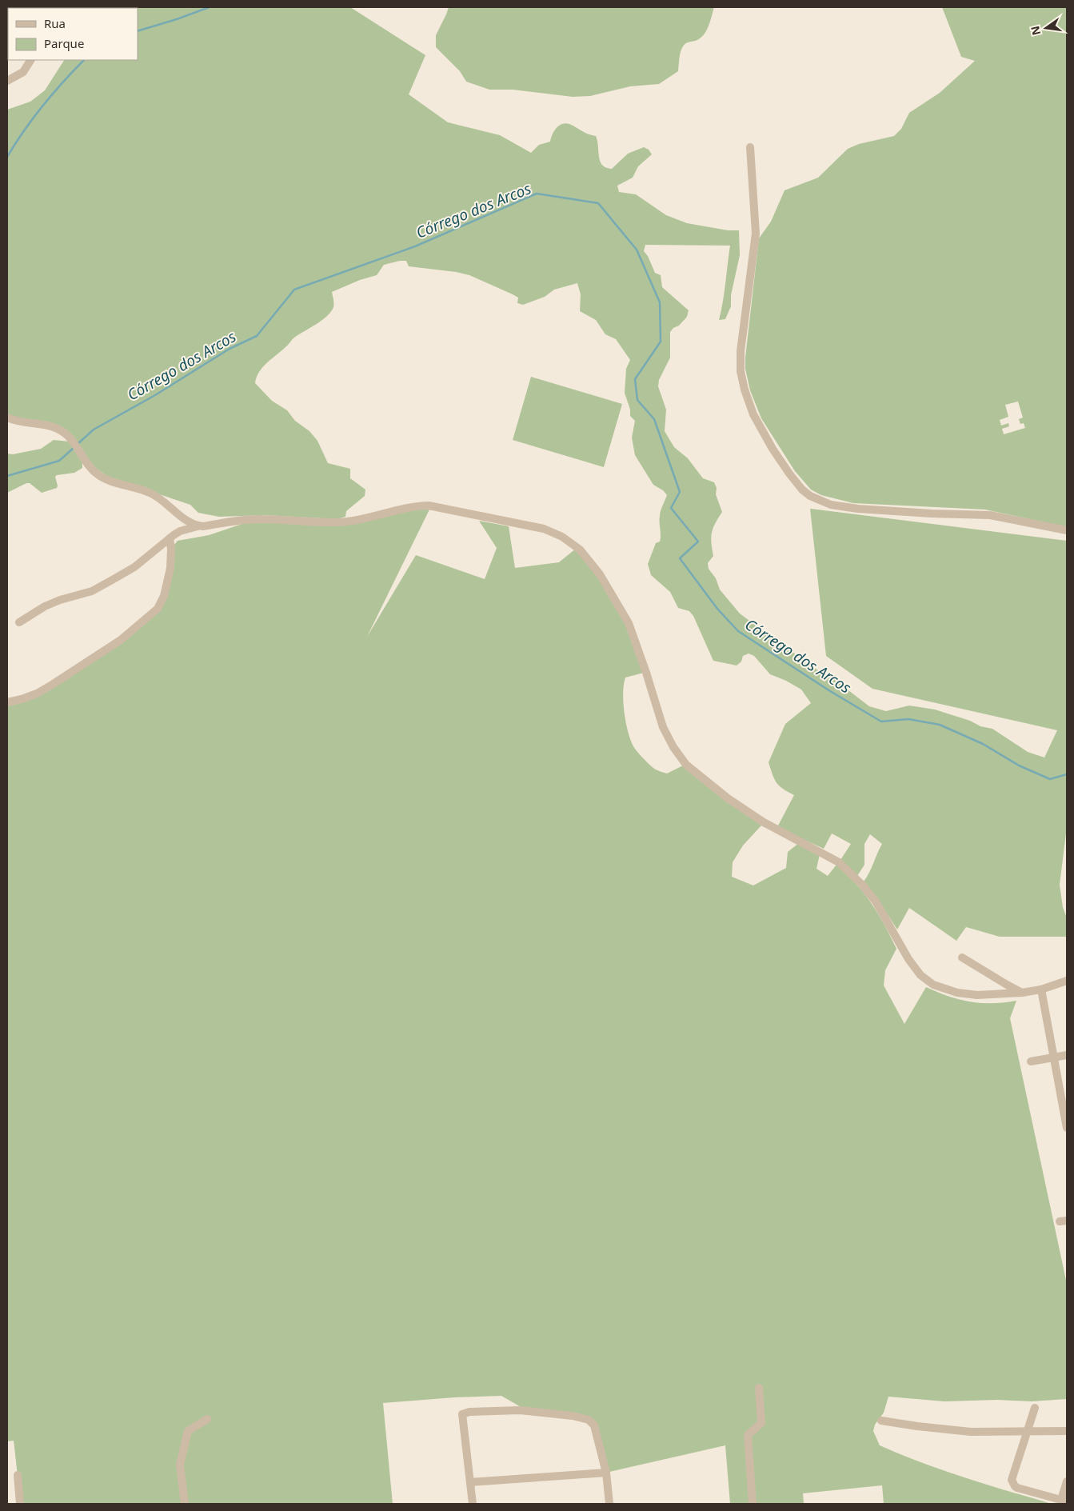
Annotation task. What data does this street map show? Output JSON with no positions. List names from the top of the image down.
{
  "water": ["Córrego dos Arcos"],
  "legend": ["Rua", "Parque"],
  "north": "left"
}
